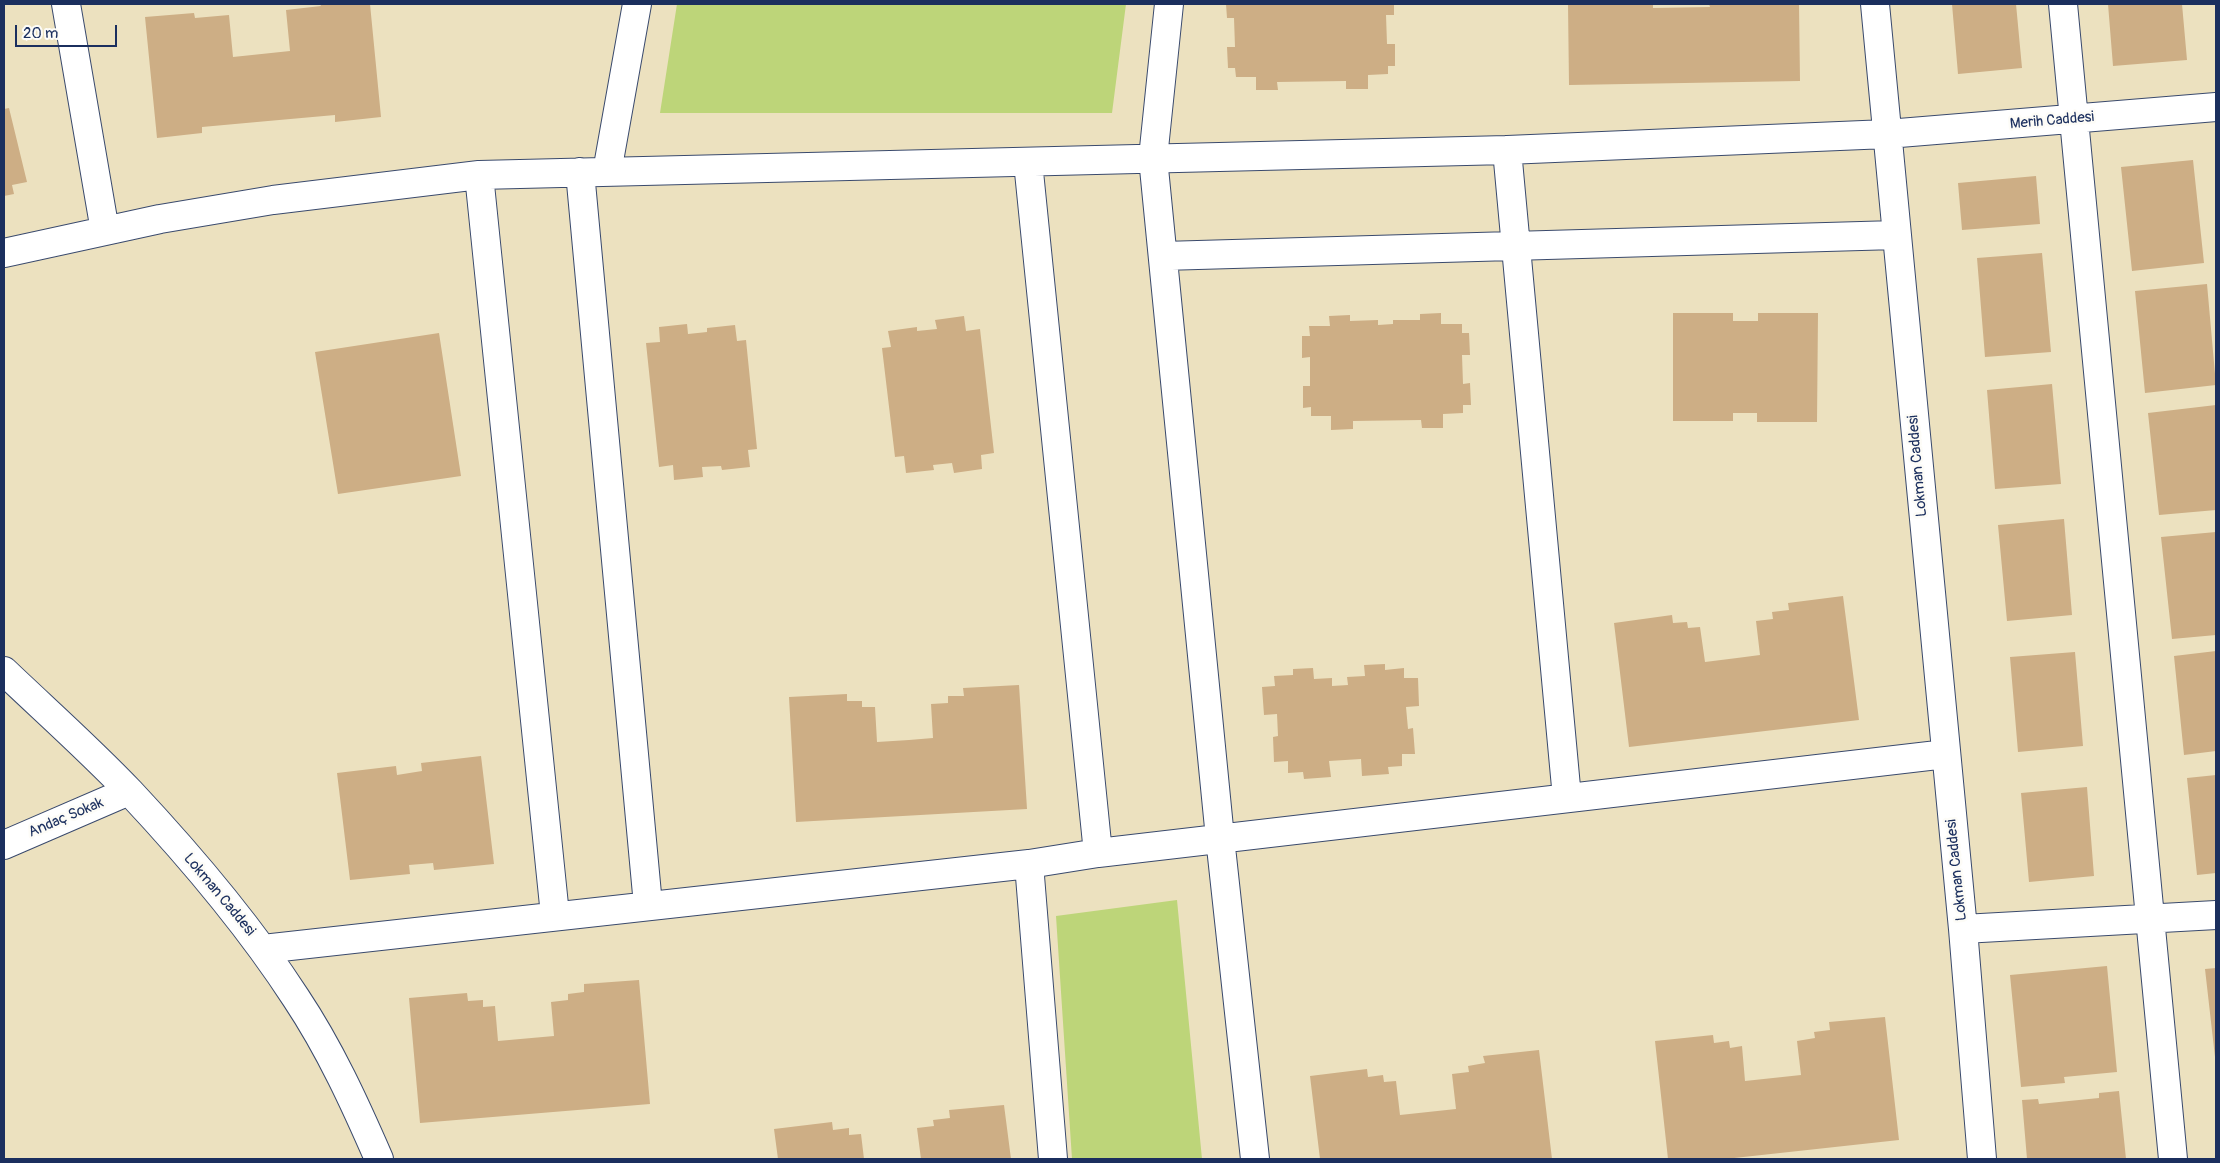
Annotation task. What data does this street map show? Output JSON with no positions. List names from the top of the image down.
{
  "streets": {
    "street": ["Merih Caddesi", "Lokman Caddesi", "Andaç Sokak"]
  },
  "crossings": [
    ["Merih Caddesi", "Lokman Caddesi"],
    ["Lokman Caddesi", "Andaç Sokak"]
  ],
  "scale_bar": "20 m"
}
